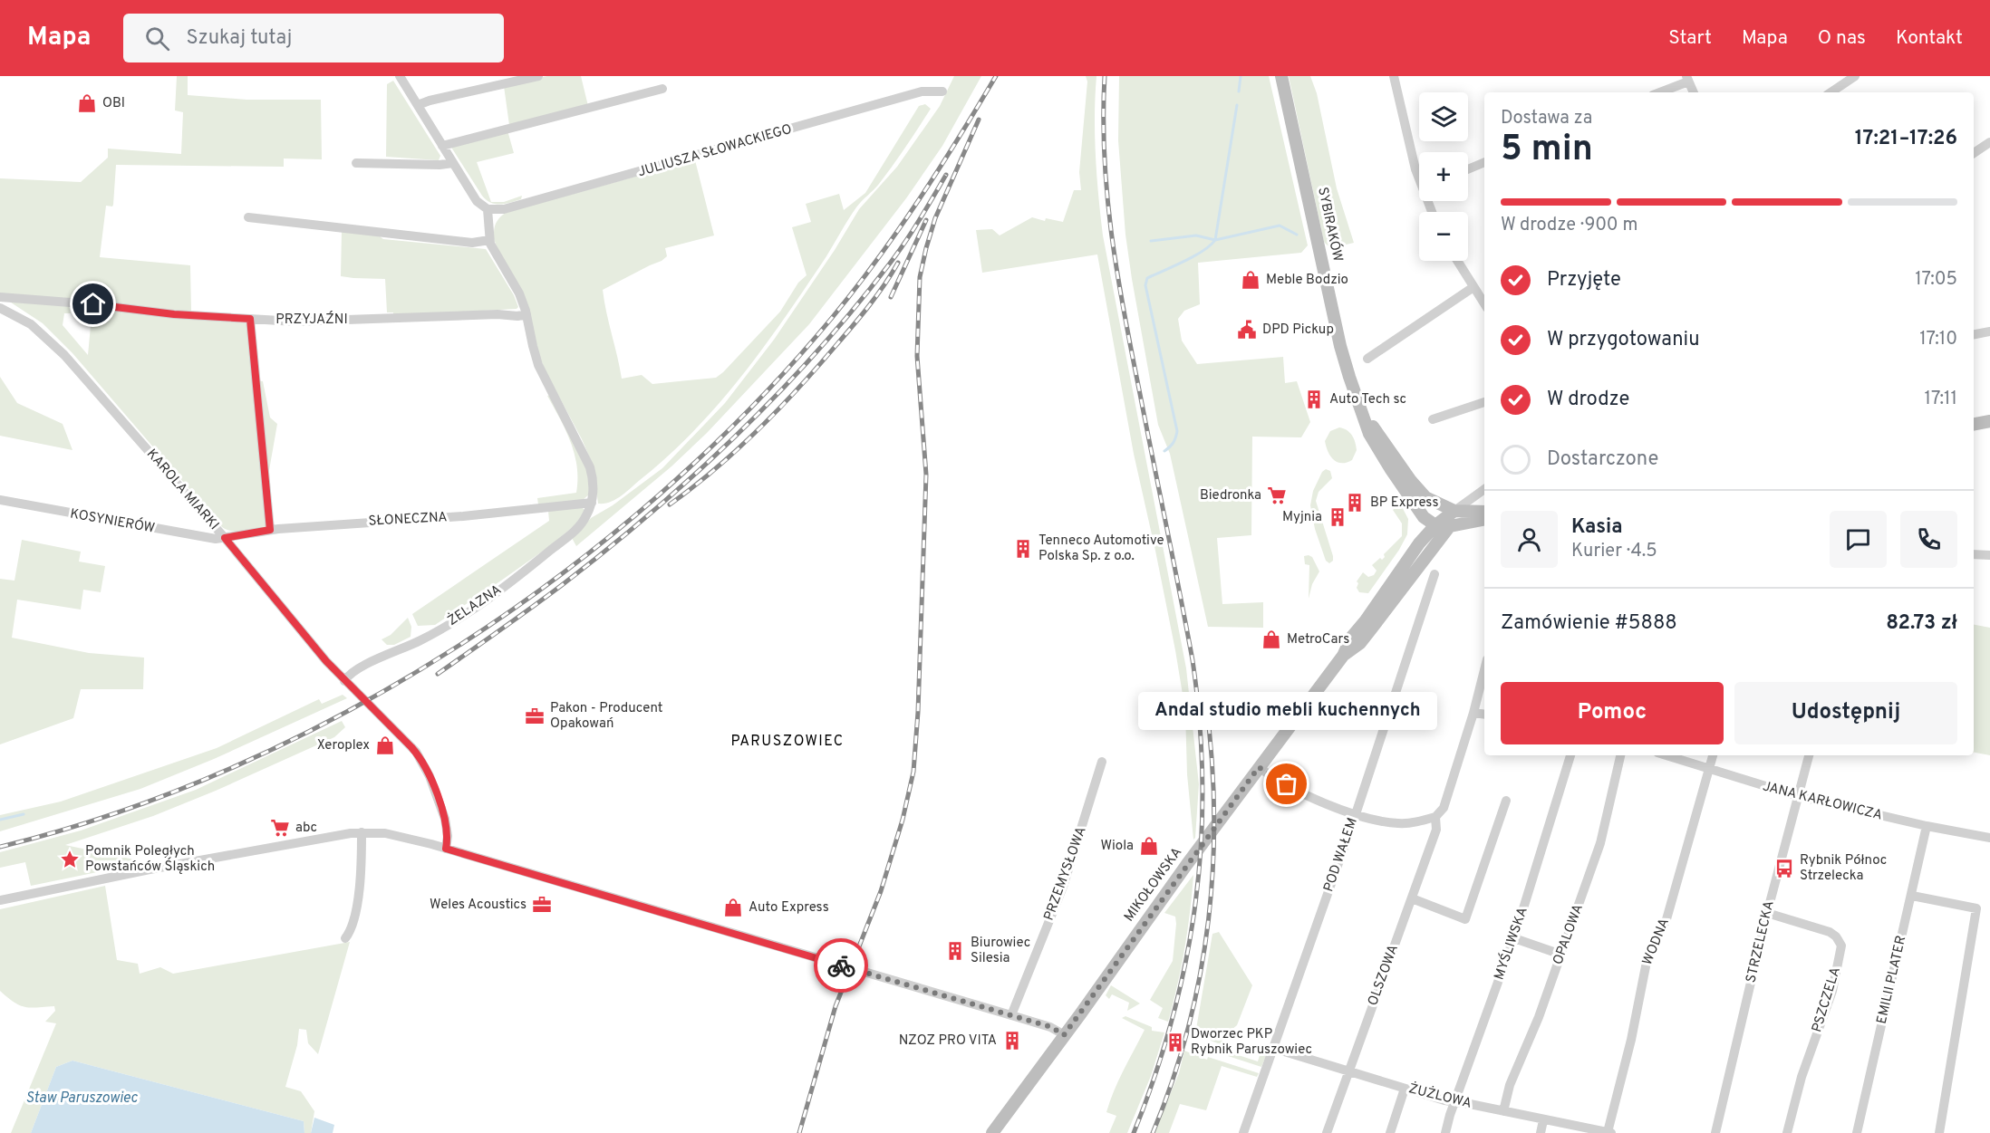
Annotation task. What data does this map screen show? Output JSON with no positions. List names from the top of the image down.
{
  "streets": {
    "main road": ["SYBIRAKÓW", "MIKOŁOWSKA"],
    "street": [
      "JULIUSZA SŁOWACKIEGO",
      "PRZYJAŹNI",
      "KAROLA MIARKI",
      "SŁONECZNA",
      "KOSYNIERÓW",
      "ŻELAZNA",
      "JANA KARŁOWICZA",
      "POD WAŁEM",
      "PRZEMYSŁOWA",
      "OPALOWA",
      "WODNA",
      "STRZELECKA",
      "MYŚLIWSKA",
      "OLSZOWA",
      "EMILII PLATER",
      "PSZCZELA",
      "ŻUŻLOWA"
    ]
  },
  "crossings": [
    ["SYBIRAKÓW", "MIKOŁOWSKA"],
    ["KAROLA MIARKI", "SŁONECZNA"],
    ["KAROLA MIARKI", "KOSYNIERÓW"],
    ["KAROLA MIARKI", "ŻELAZNA"],
    ["SŁONECZNA", "KOSYNIERÓW"],
    ["SŁONECZNA", "ŻELAZNA"],
    ["JANA KARŁOWICZA", "WODNA"],
    ["JANA KARŁOWICZA", "STRZELECKA"],
    ["JANA KARŁOWICZA", "EMILII PLATER"],
    ["POD WAŁEM", "ŻUŻLOWA"],
    ["OPALOWA", "ŻUŻLOWA"],
    ["WODNA", "ŻUŻLOWA"],
    ["STRZELECKA", "PSZCZELA"],
    ["MYŚLIWSKA", "ŻUŻLOWA"],
    ["OLSZOWA", "ŻUŻLOWA"]
  ],
  "districts": ["PARUSZOWIEC"],
  "water": ["Staw Paruszowiec"],
  "places": {
    "shop": [
      "OBI",
      "Meble Bodzio",
      "MetroCars",
      "Xeroplex",
      "Wiola",
      "Auto Express"
    ],
    "public building": ["DPD Pickup"],
    "building": [
      "Auto Tech sc",
      "BP Express",
      "Myjnia",
      "Tenneco Automotive Polska Sp. z o.o.",
      "Biurowiec Silesia",
      "NZOZ PRO VITA",
      "Dworzec PKP Rybnik Paruszowiec"
    ],
    "supermarket": ["Biedronka", "abc"],
    "office": ["Pakon - Producent Opakowań", "Weles Acoustics"],
    "other": ["Andal studio mebli kuchennych"],
    "place": ["Pomnik Poległych Powstańców Śląskich"],
    "bus stop": ["Rybnik Północ Strzelecka"]
  },
  "page": {
    "header": "Mapa",
    "search": "Szukaj tutaj",
    "nav": [
      "Start",
      "Mapa",
      "O nas",
      "Kontakt"
    ],
    "map_buttons": ["+", "−"],
    "heading": ["5 min", "Dostawa za", "17:21–17:26"],
    "panel": [
      "Kasia",
      "Kurier · 4.5",
      "Zamówienie #5888",
      "82.73 zł"
    ],
    "bar": "W drodze · 900 m",
    "list": [
      ["Przyjęte", "17:05"],
      ["W przygotowaniu", "17:10"],
      ["W drodze", "17:11"],
      "Dostarczone"
    ],
    "buttons": ["Pomoc", "Udostępnij"],
    "bubble": "Andal studio mebli kuchennych"
  }
}
